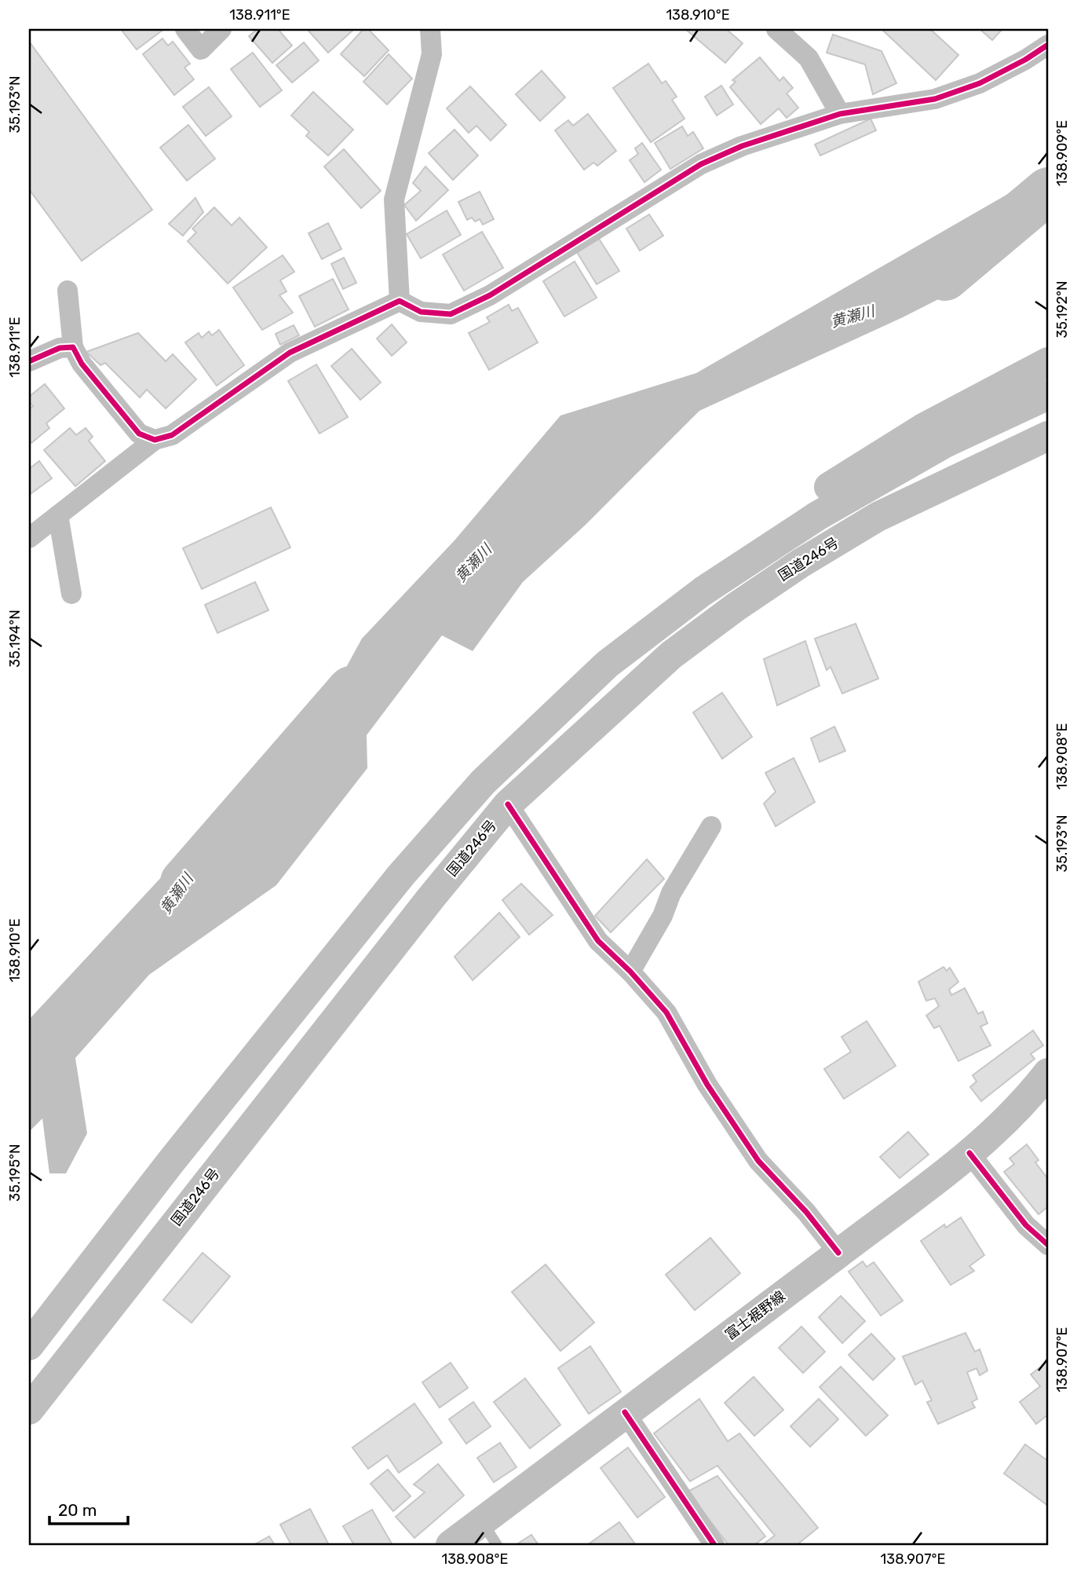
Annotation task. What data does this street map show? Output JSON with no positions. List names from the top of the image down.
{
  "streets": {
    "main road": ["国道246号", "富士裾野線"]
  },
  "water": ["黄瀬川"],
  "scale_bar": "20 m",
  "coordinates": [
    "138.911°E",
    "138.910°E",
    "35.193°N",
    "138.909°E",
    "35.192°N",
    "35.194°N",
    "138.908°E",
    "35.195°N",
    "138.907°E"
  ]
}
